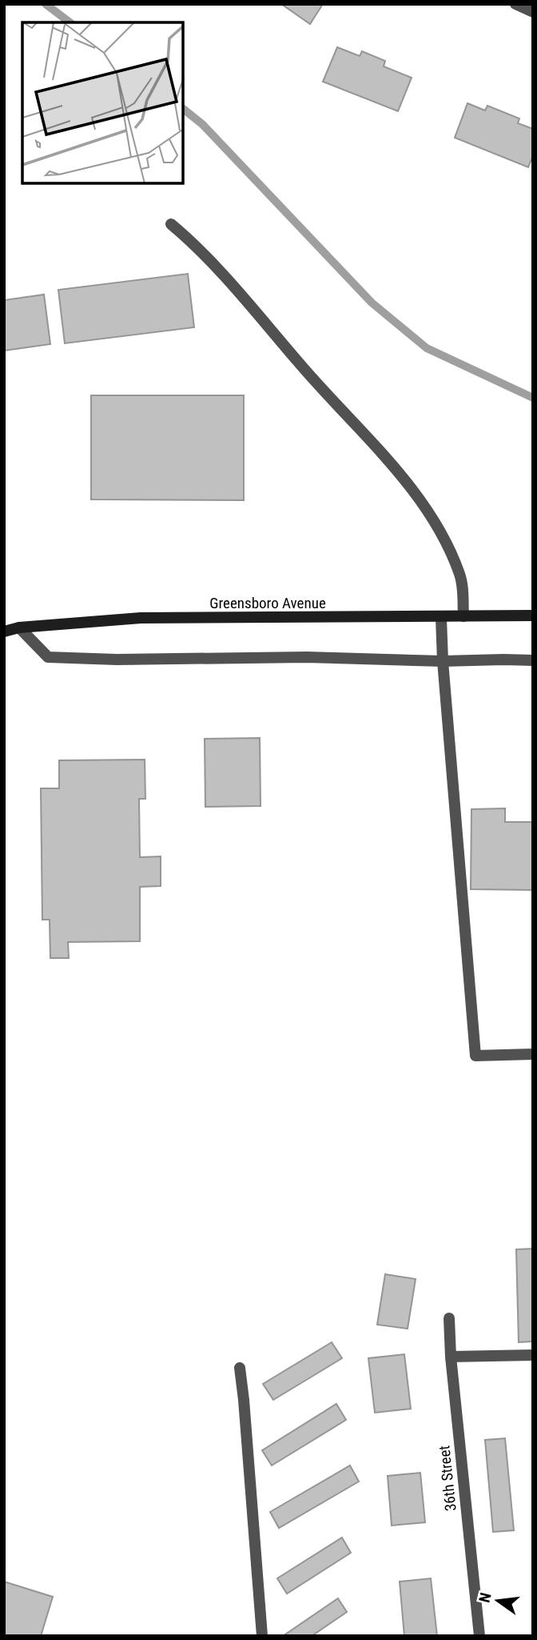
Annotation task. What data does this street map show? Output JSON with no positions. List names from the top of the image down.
{
  "streets": {
    "main road": ["Greensboro Avenue"],
    "street": ["36th Street"]
  },
  "north": "left"
}
